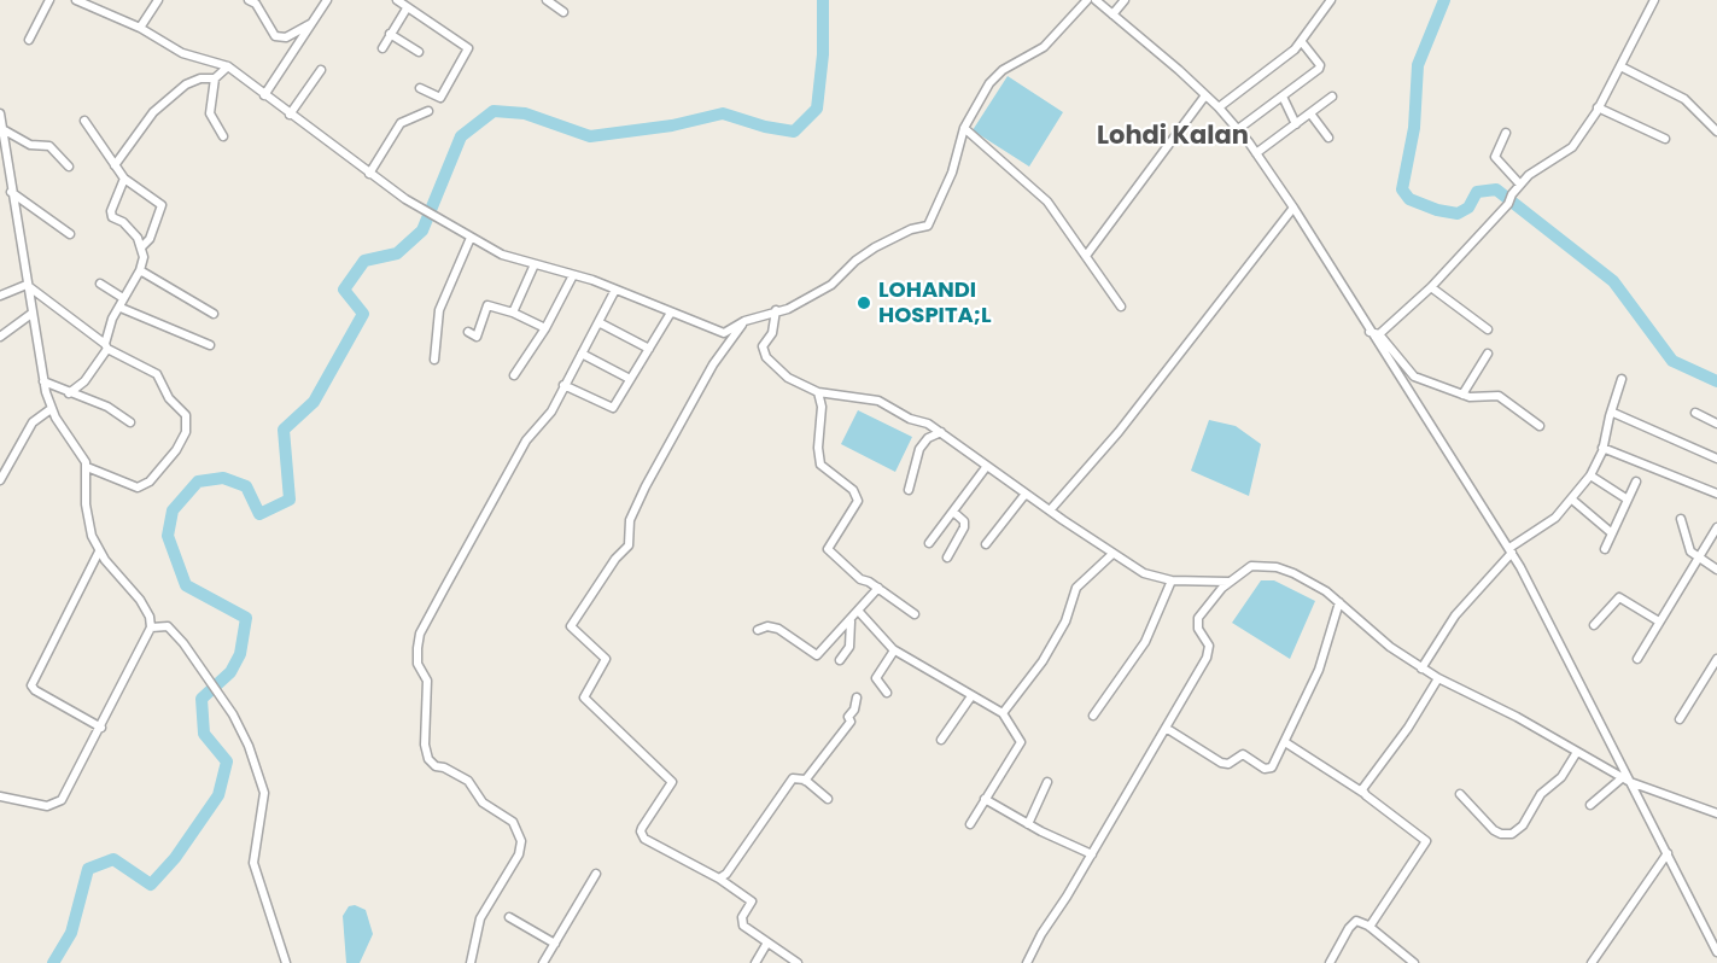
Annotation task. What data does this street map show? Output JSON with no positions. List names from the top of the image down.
{
  "districts": ["Lohdi Kalan"],
  "places": ["LOHANDI HOSPITA;L"]
}
